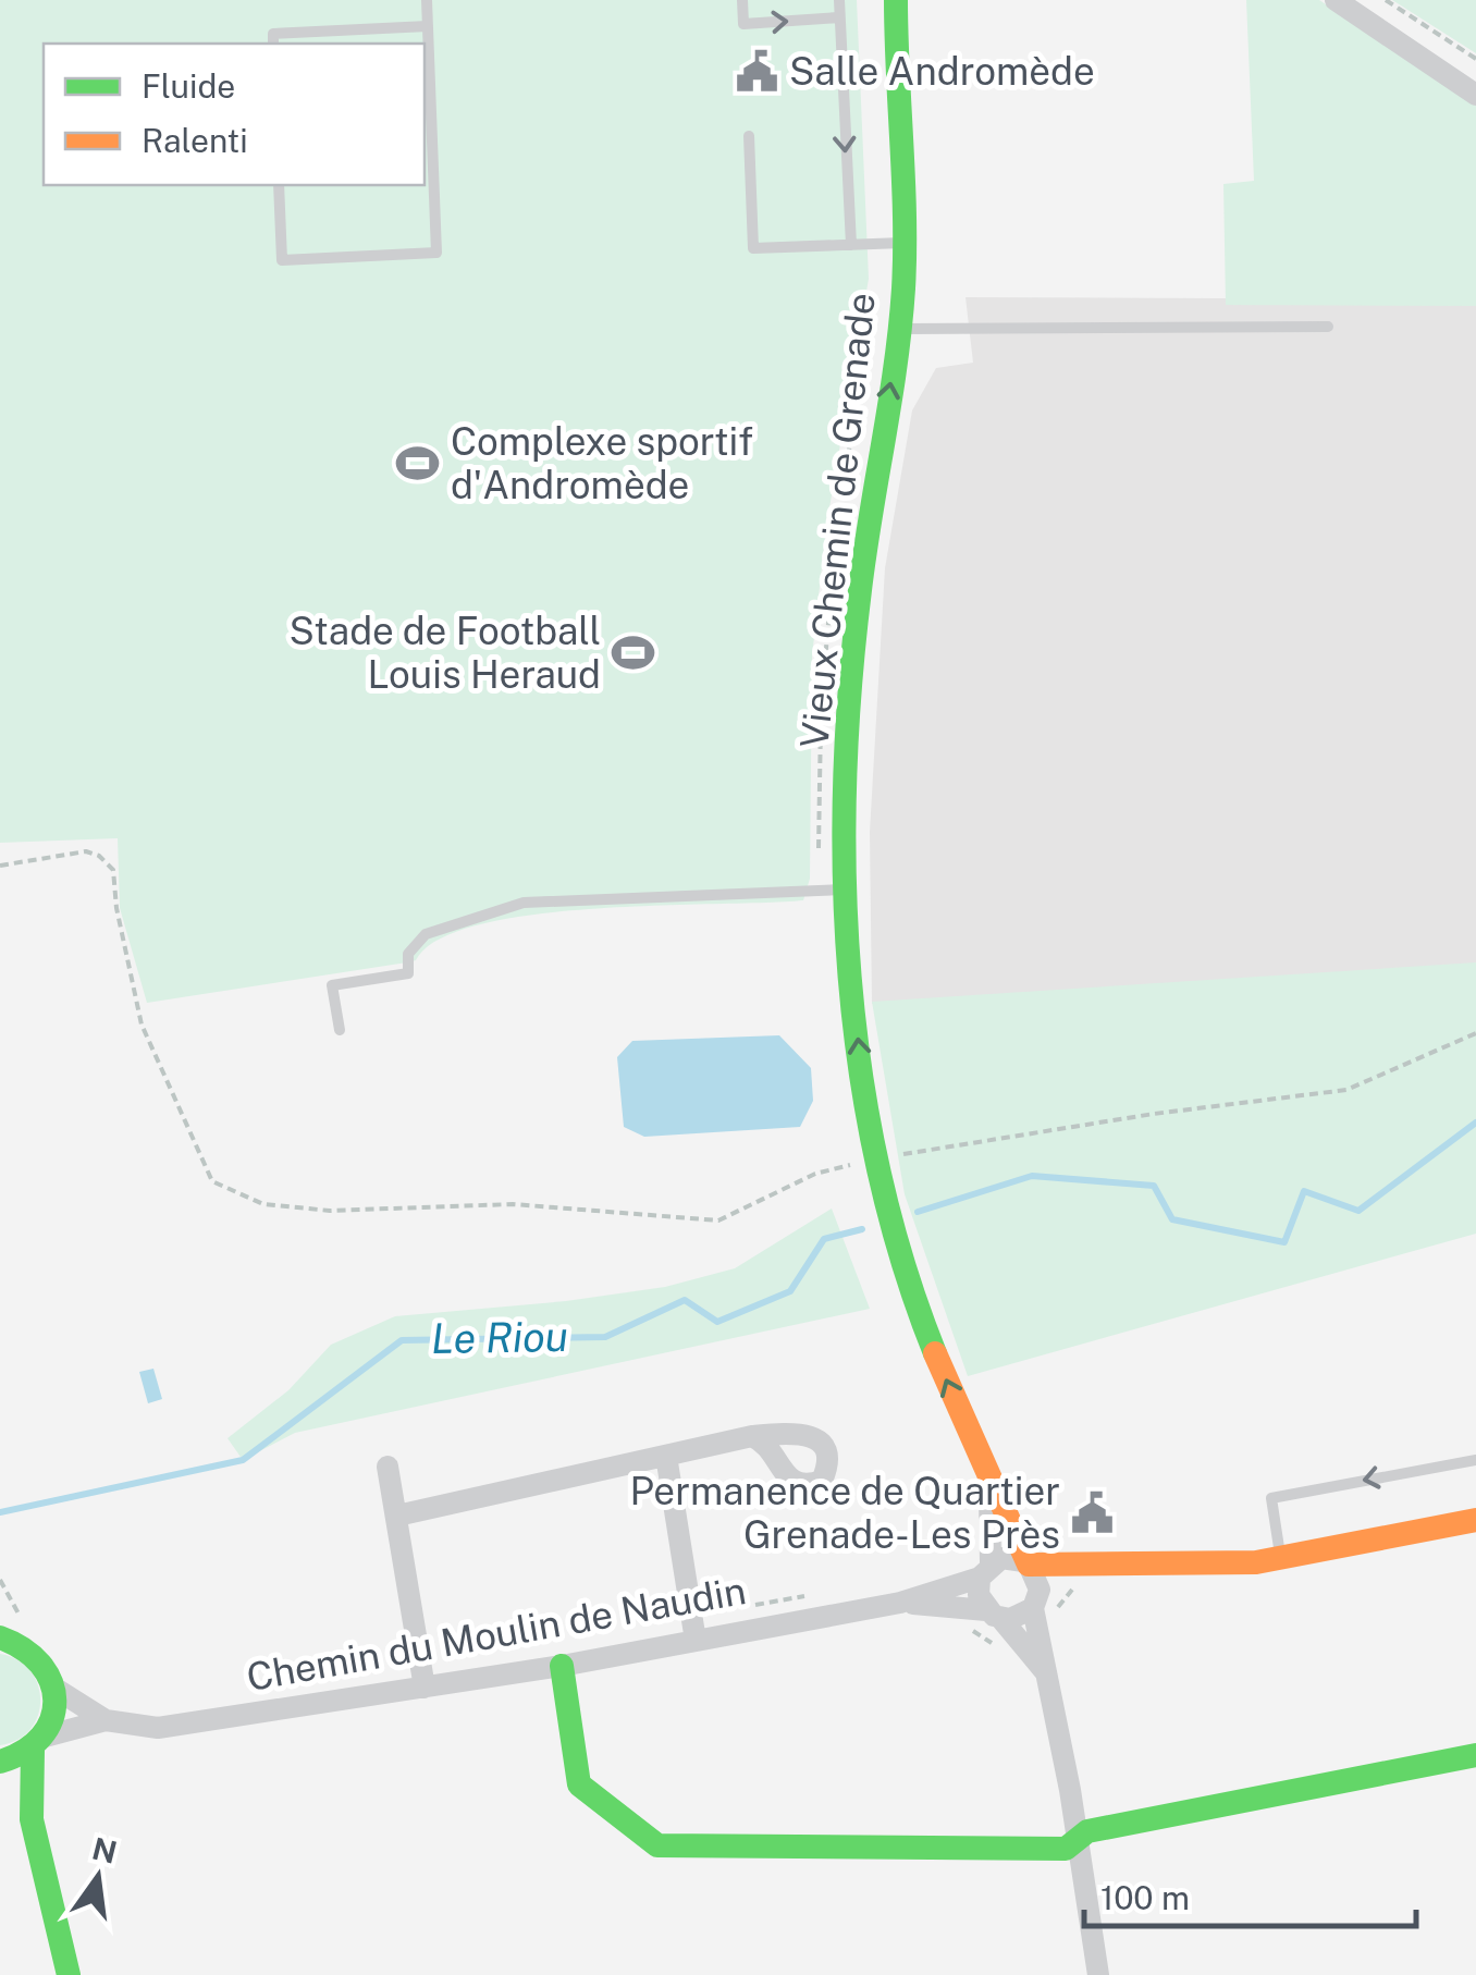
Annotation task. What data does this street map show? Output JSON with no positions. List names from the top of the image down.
{
  "streets": {
    "street": ["Vieux Chemin de Grenade", "Chemin du Moulin de Naudin"]
  },
  "crossings": [
    ["Vieux Chemin de Grenade", "Chemin du Moulin de Naudin"]
  ],
  "one_way": ["Vieux Chemin de Grenade"],
  "water": ["Le Riou"],
  "places": {
    "public building": ["Salle Andromède", "Permanence de Quartier Grenade-Les Près"],
    "sports": ["Complexe sportif d'Andromède", "Stade de Football Louis Heraud"]
  },
  "legend": ["Fluide", "Ralenti"],
  "scale_bar": "100 m",
  "north": "top"
}
